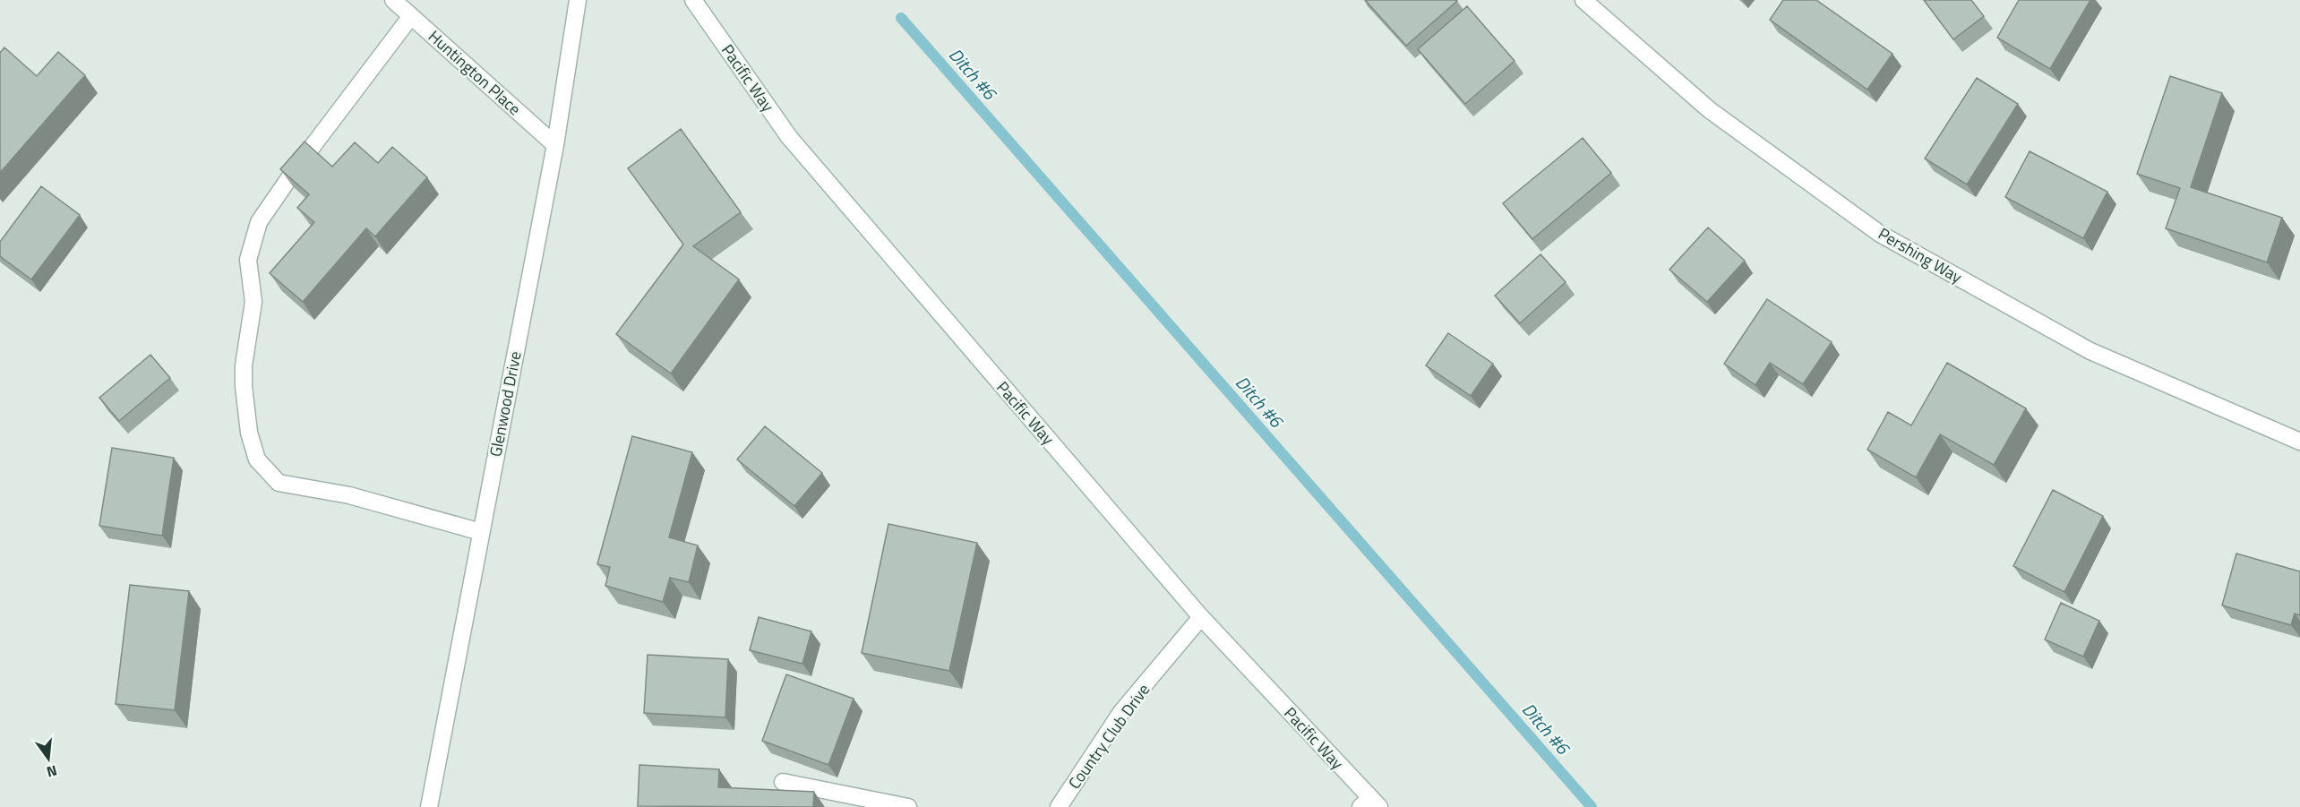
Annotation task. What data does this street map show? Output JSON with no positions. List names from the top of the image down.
{
  "streets": {
    "street": [
      "Huntington Place",
      "Pacific Way",
      "Pershing Way",
      "Glenwood Drive",
      "Country Club Drive"
    ]
  },
  "crossings": [
    ["Huntington Place", "Glenwood Drive"],
    ["Pacific Way", "Country Club Drive"]
  ],
  "water": ["Ditch #6"],
  "north": "bottom"
}
